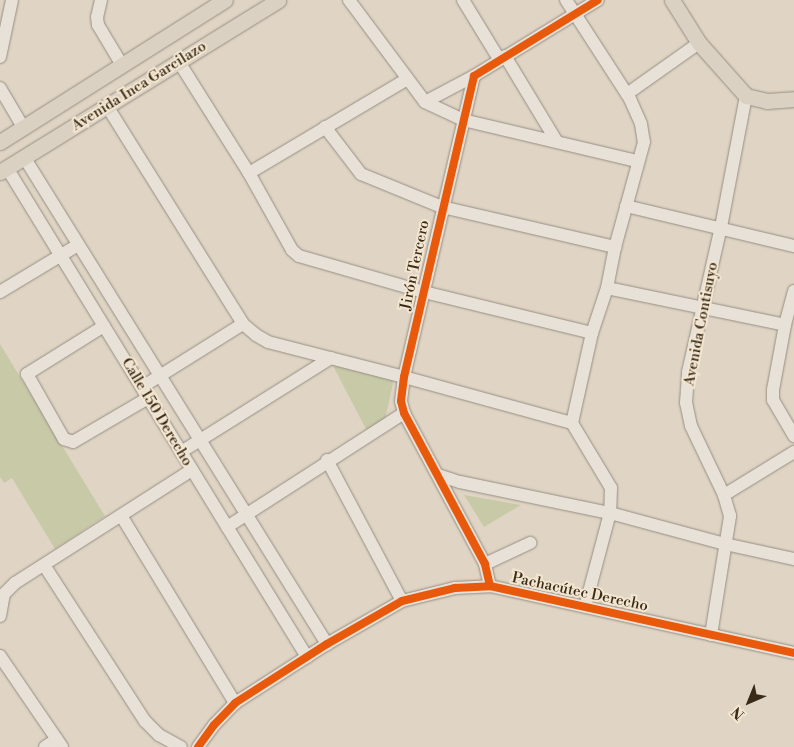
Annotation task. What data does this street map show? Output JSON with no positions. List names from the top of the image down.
{
  "streets": {
    "main road": ["Avenida Inca Garcilazo"],
    "street": [
      "Jirón Tercero",
      "Avenida Contisuyo",
      "Calle 150 Derecho",
      "Pachacútec Derecho"
    ]
  },
  "crossings": [
    ["Avenida Inca Garcilazo", "Calle 150 Derecho"],
    ["Jirón Tercero", "Pachacútec Derecho"],
    ["Avenida Contisuyo", "Pachacútec Derecho"],
    ["Calle 150 Derecho", "Pachacútec Derecho"]
  ],
  "north": "bottom left"
}
